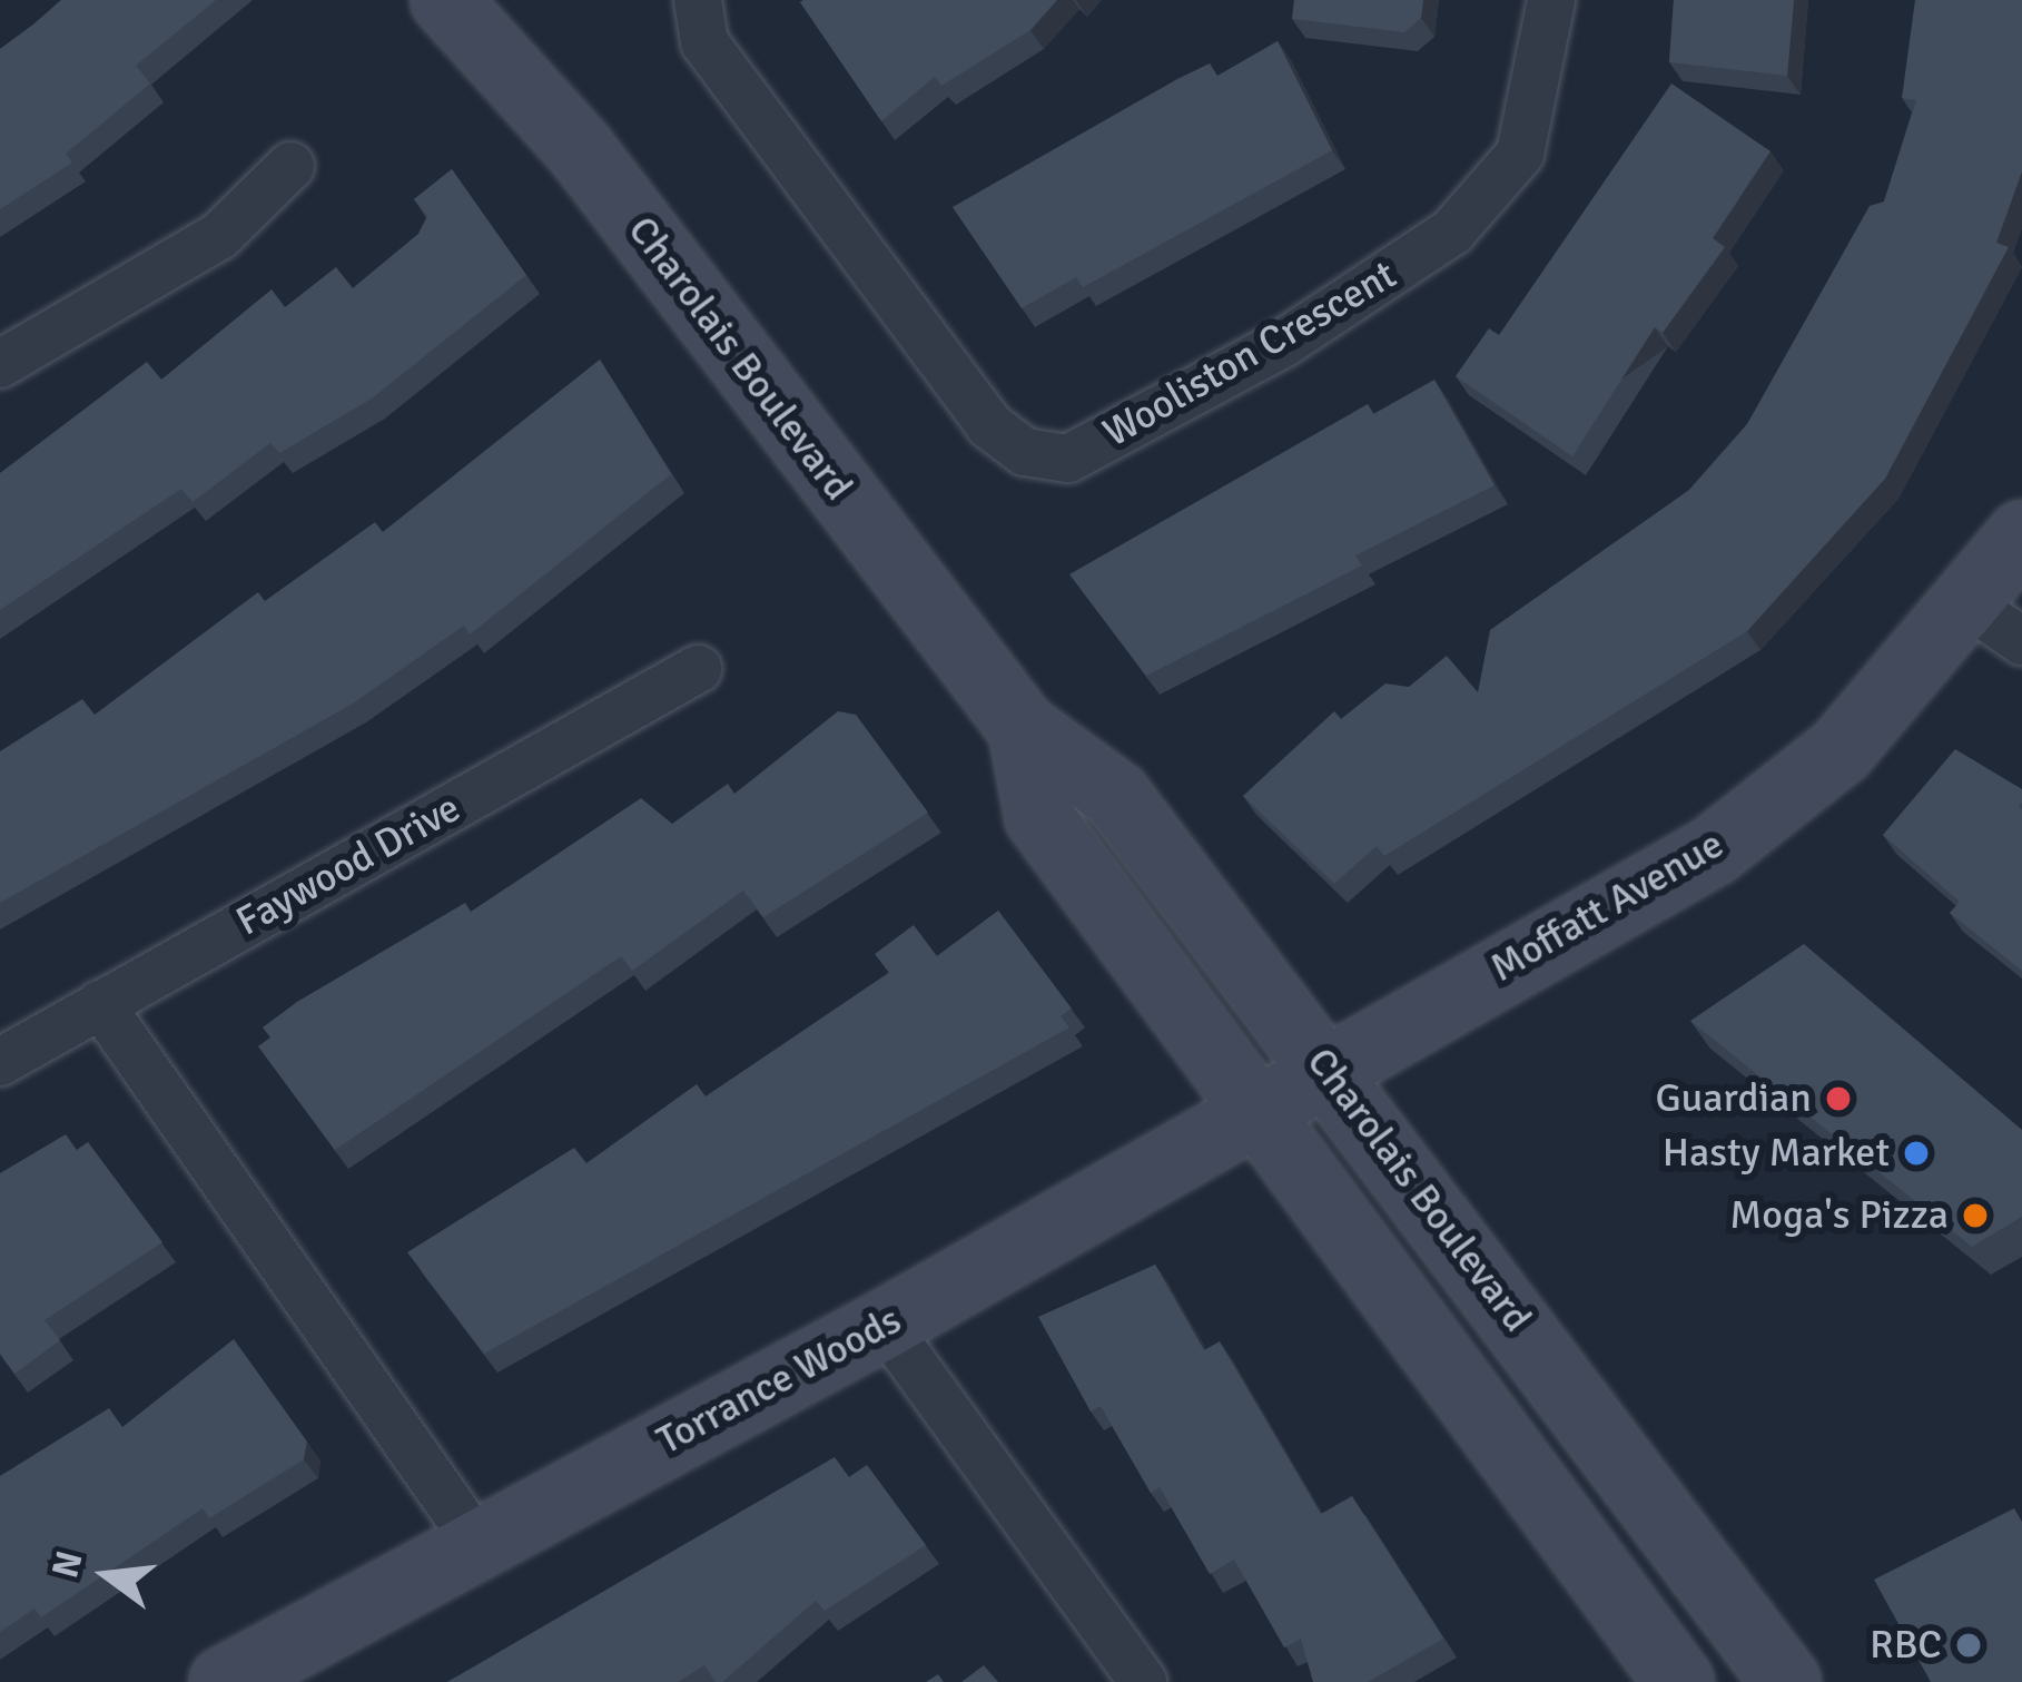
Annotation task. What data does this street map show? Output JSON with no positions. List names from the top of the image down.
{
  "streets": {
    "street": [
      "Wooliston Crescent",
      "Charolais Boulevard",
      "Faywood Drive",
      "Moffatt Avenue",
      "Torrance Woods"
    ]
  },
  "crossings": [
    ["Charolais Boulevard", "Moffatt Avenue"],
    ["Charolais Boulevard", "Torrance Woods"],
    ["Moffatt Avenue", "Torrance Woods"]
  ],
  "places": [
    "Guardian",
    "Hasty Market",
    "Moga's Pizza",
    "RBC"
  ],
  "north": "left"
}
